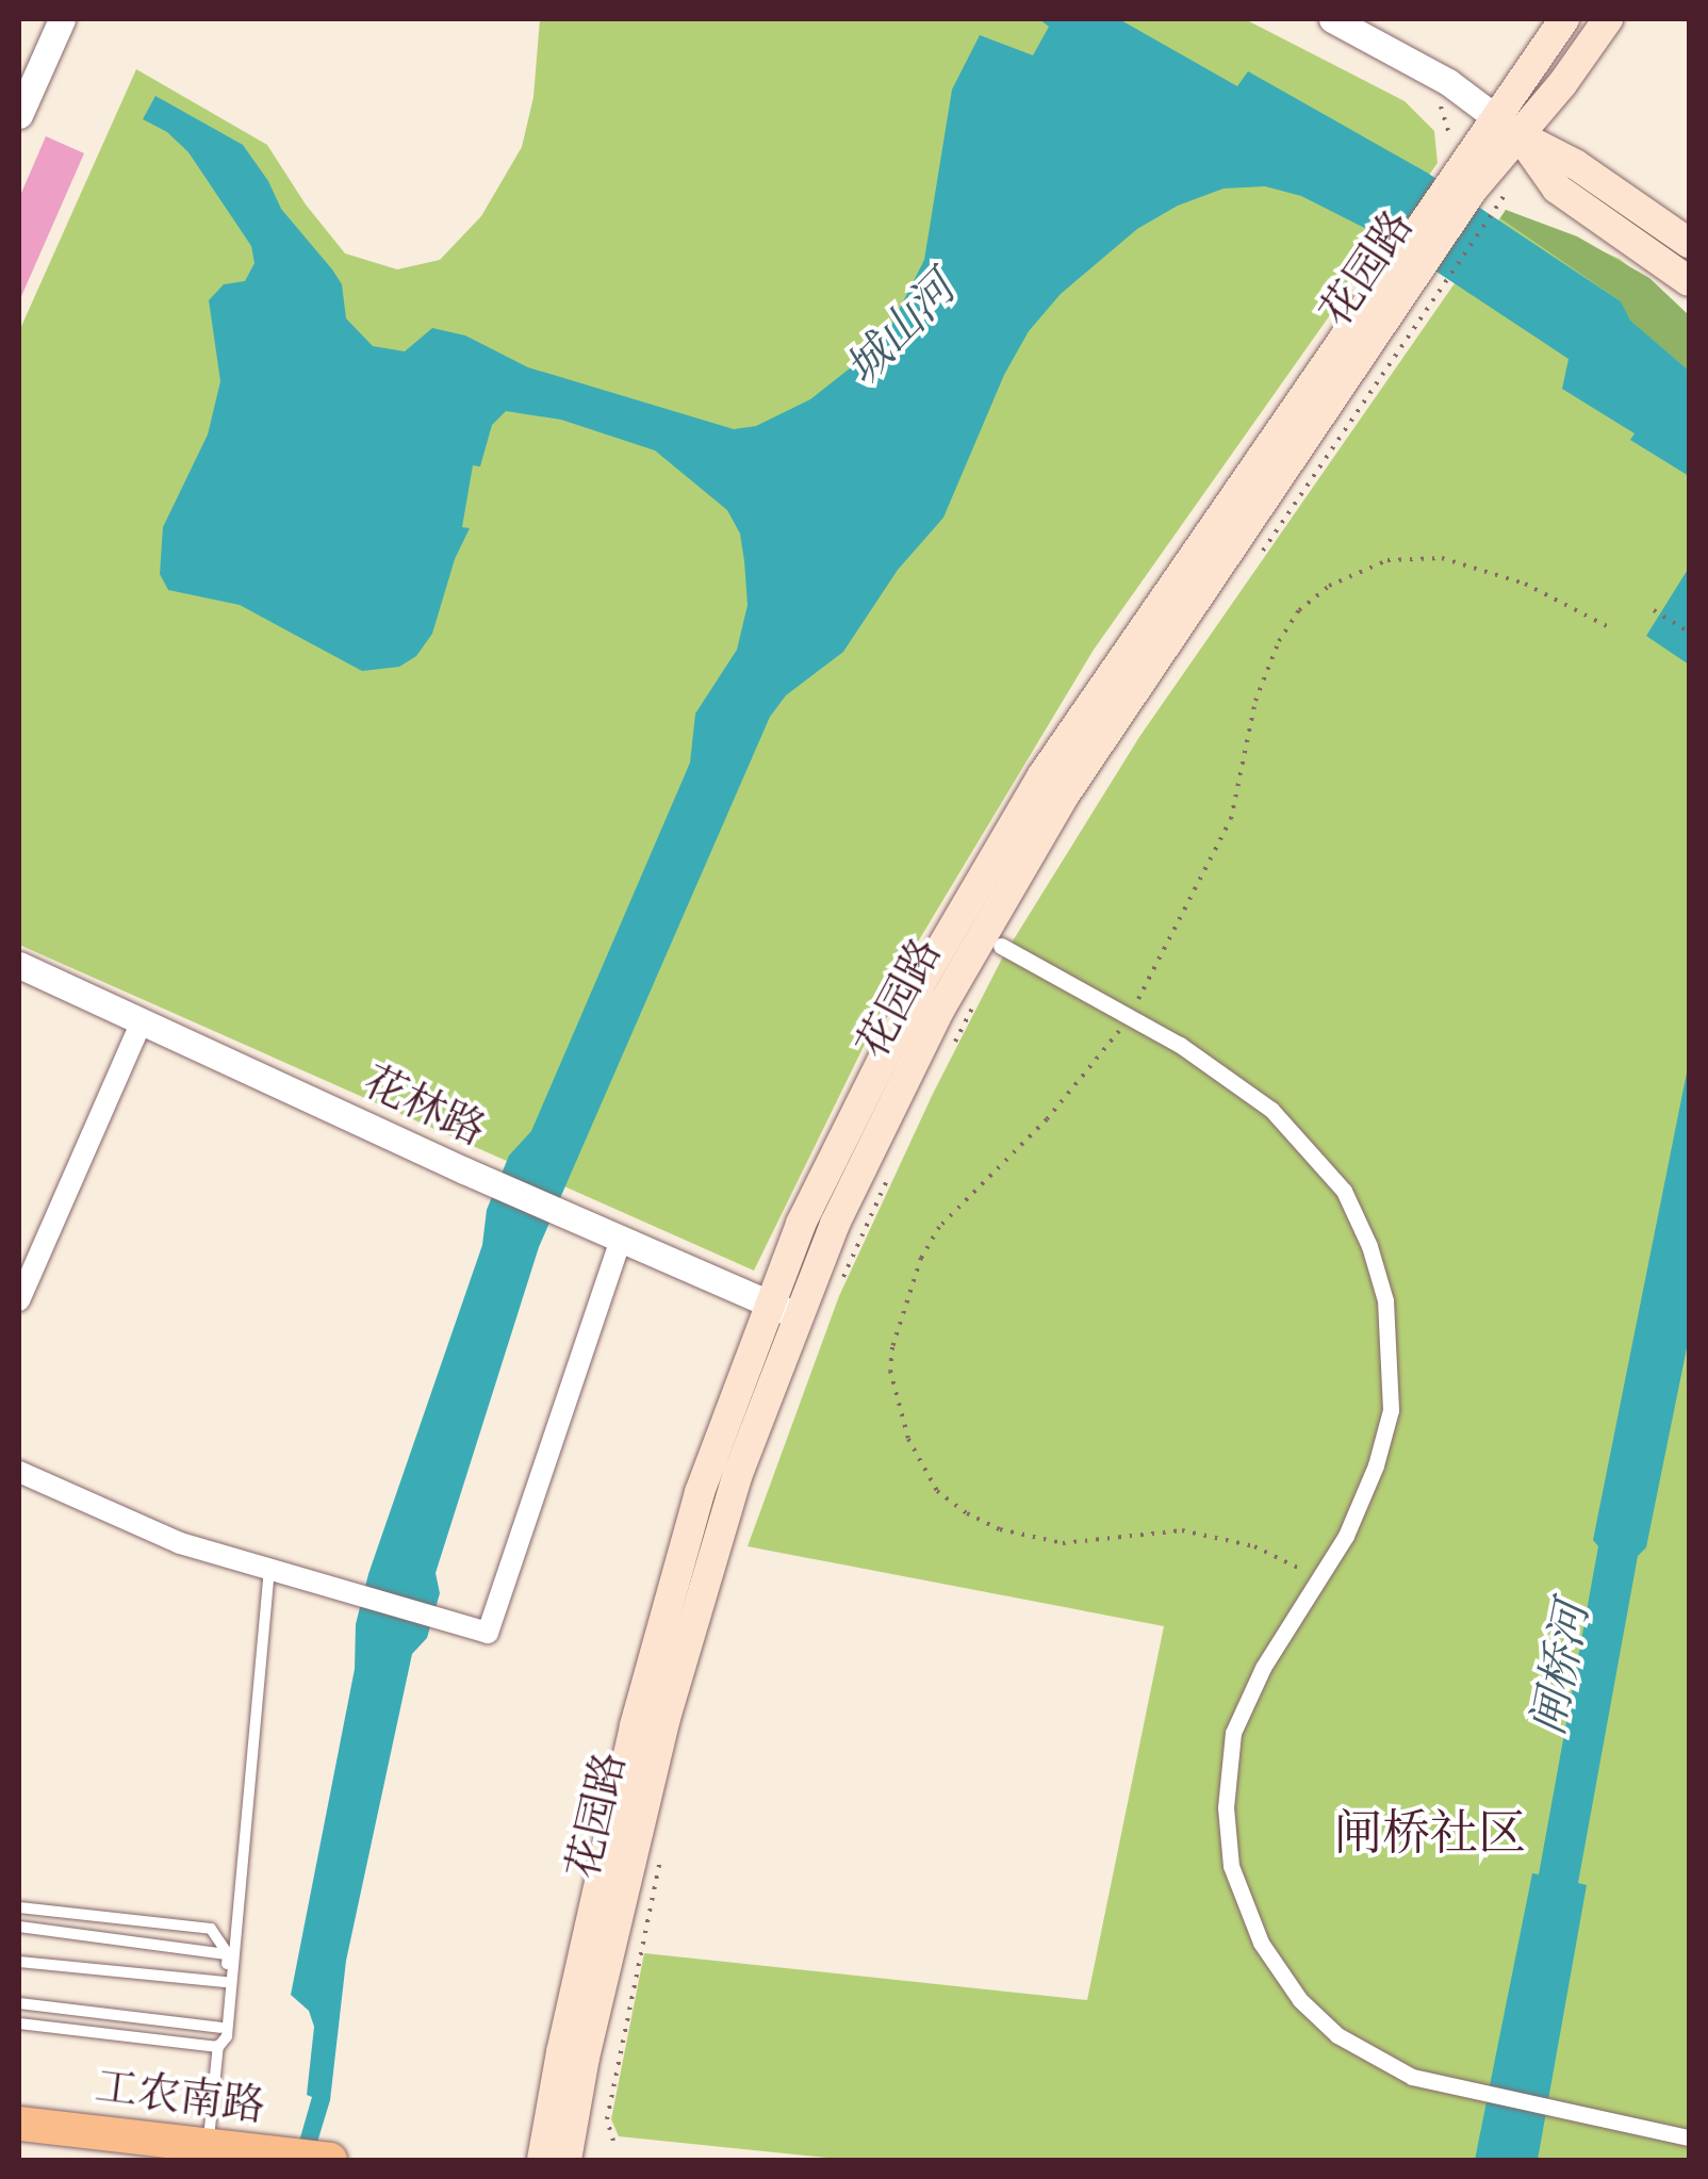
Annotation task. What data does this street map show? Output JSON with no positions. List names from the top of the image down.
{
  "streets": {
    "main road": ["花园路", "工农南路"],
    "street": ["花林路"]
  },
  "crossings": [
    ["花园路", "花林路"]
  ],
  "districts": ["闸桥社区"],
  "water": ["城山河", "闸桥河"]
}
